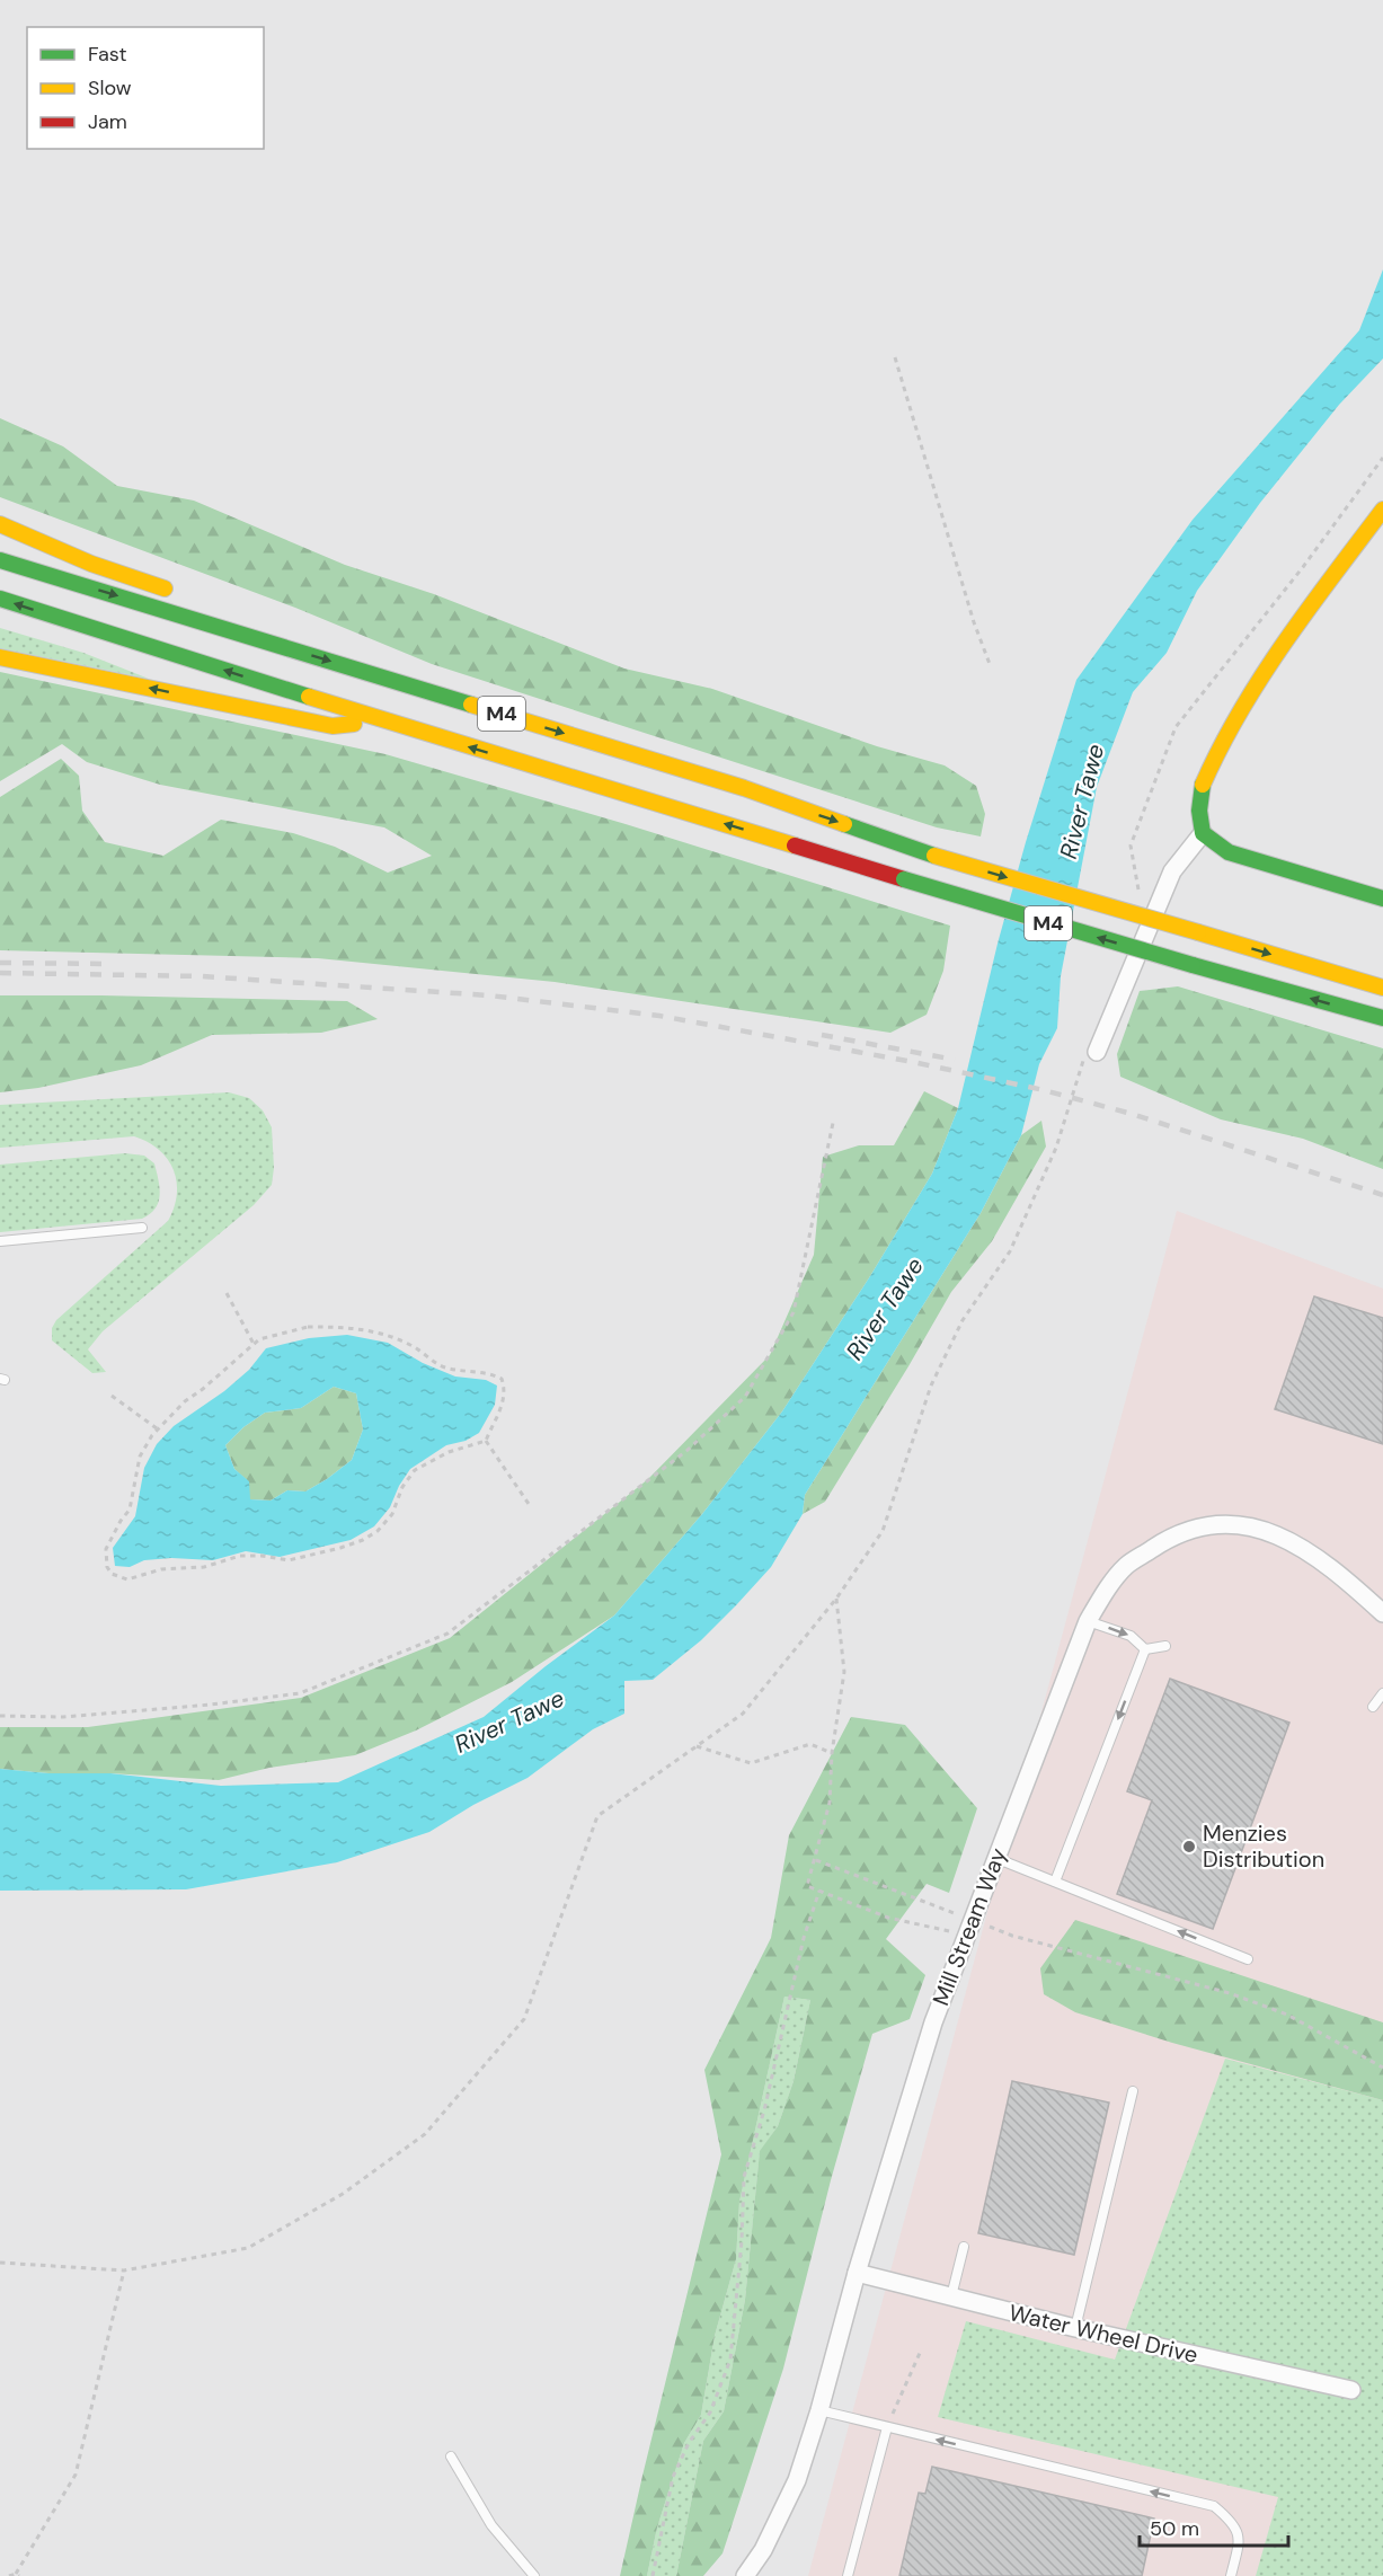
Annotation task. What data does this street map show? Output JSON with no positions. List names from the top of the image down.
{
  "streets": {
    "main road": ["M4"],
    "street": ["Mill Stream Way", "Water Wheel Drive"]
  },
  "crossings": [
    ["Mill Stream Way", "Water Wheel Drive"]
  ],
  "water": ["River Tawe"],
  "places": ["Menzies Distribution"],
  "legend": ["Fast", "Slow", "Jam"],
  "scale_bar": "50 m"
}
